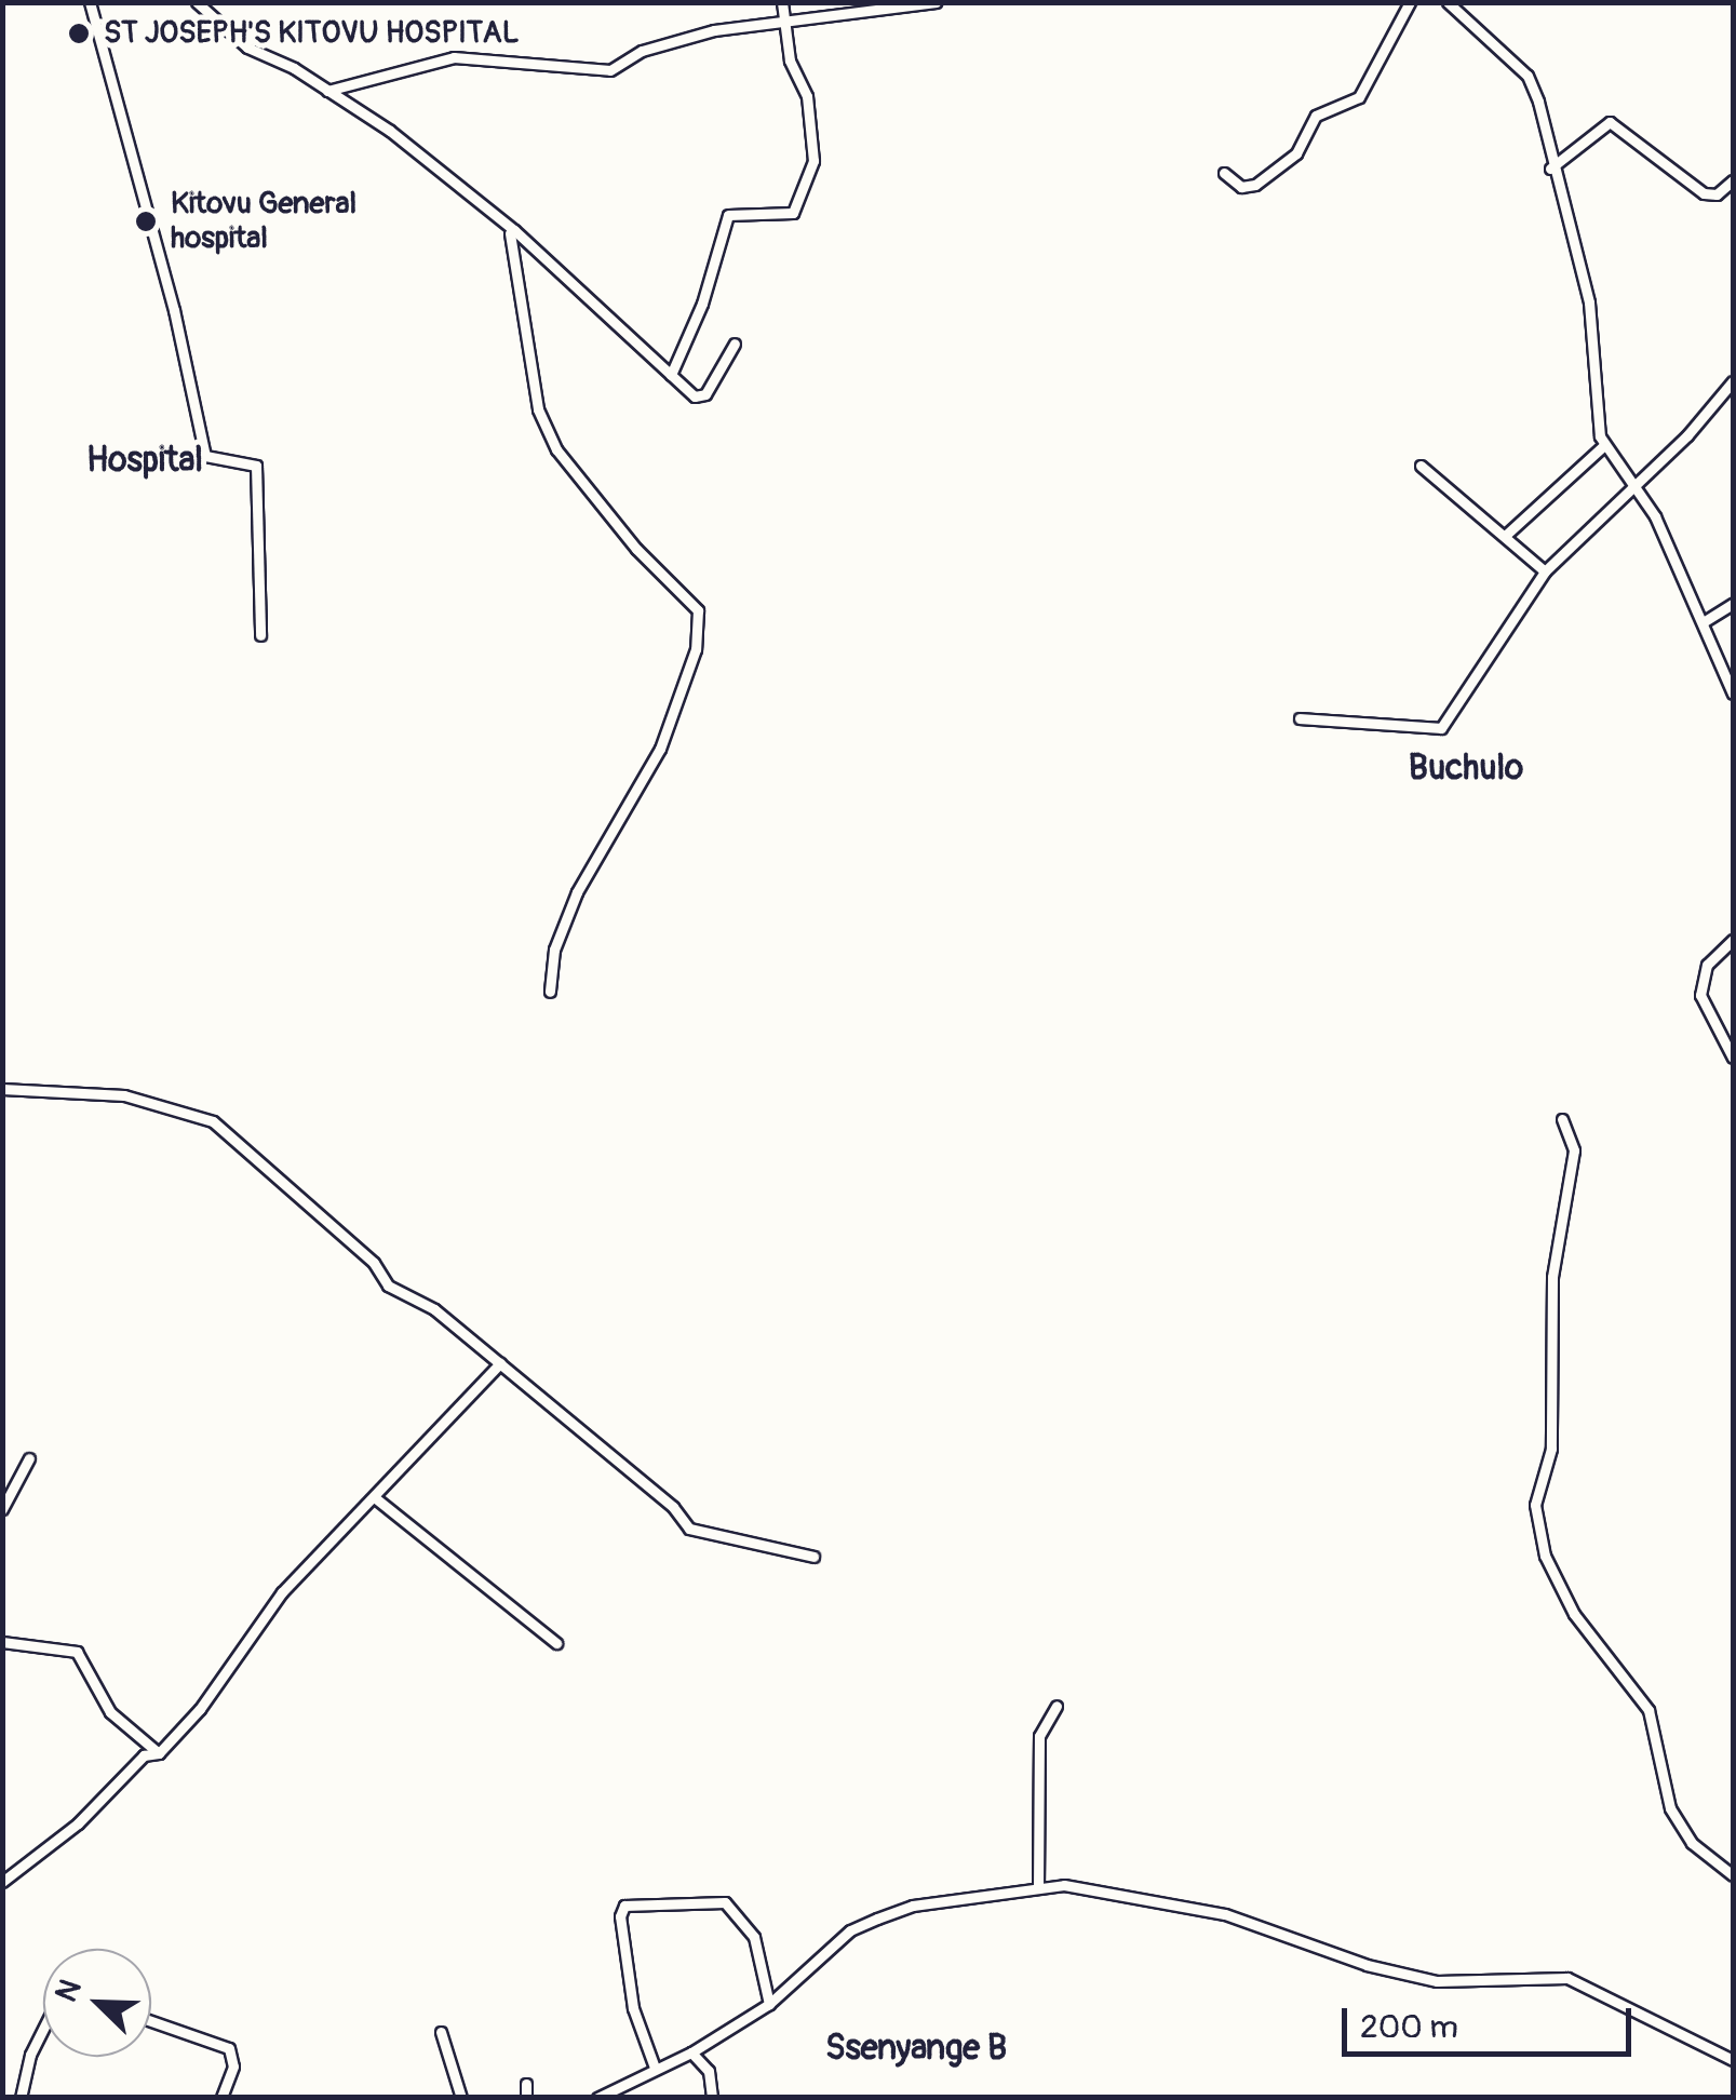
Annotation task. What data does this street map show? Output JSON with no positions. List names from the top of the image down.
{
  "districts": ["Hospital", "Buchulo", "Ssenyange B"],
  "places": ["ST JOSEPH'S KITOVU HOSPITAL", "Kitovu General hospital"],
  "scale_bar": "200 m",
  "north": "top left"
}
